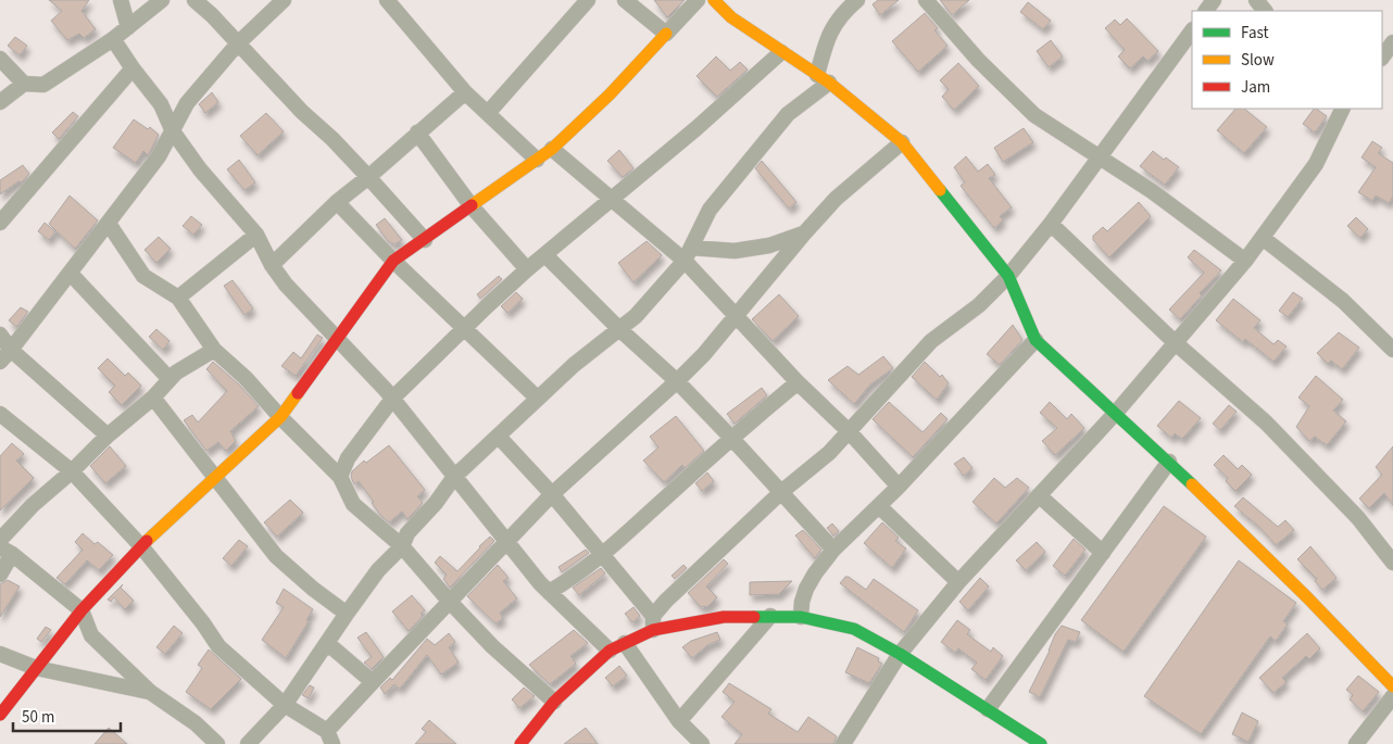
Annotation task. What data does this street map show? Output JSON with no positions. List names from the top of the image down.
{
  "legend": ["Fast", "Slow", "Jam"],
  "scale_bar": "50 m"
}
